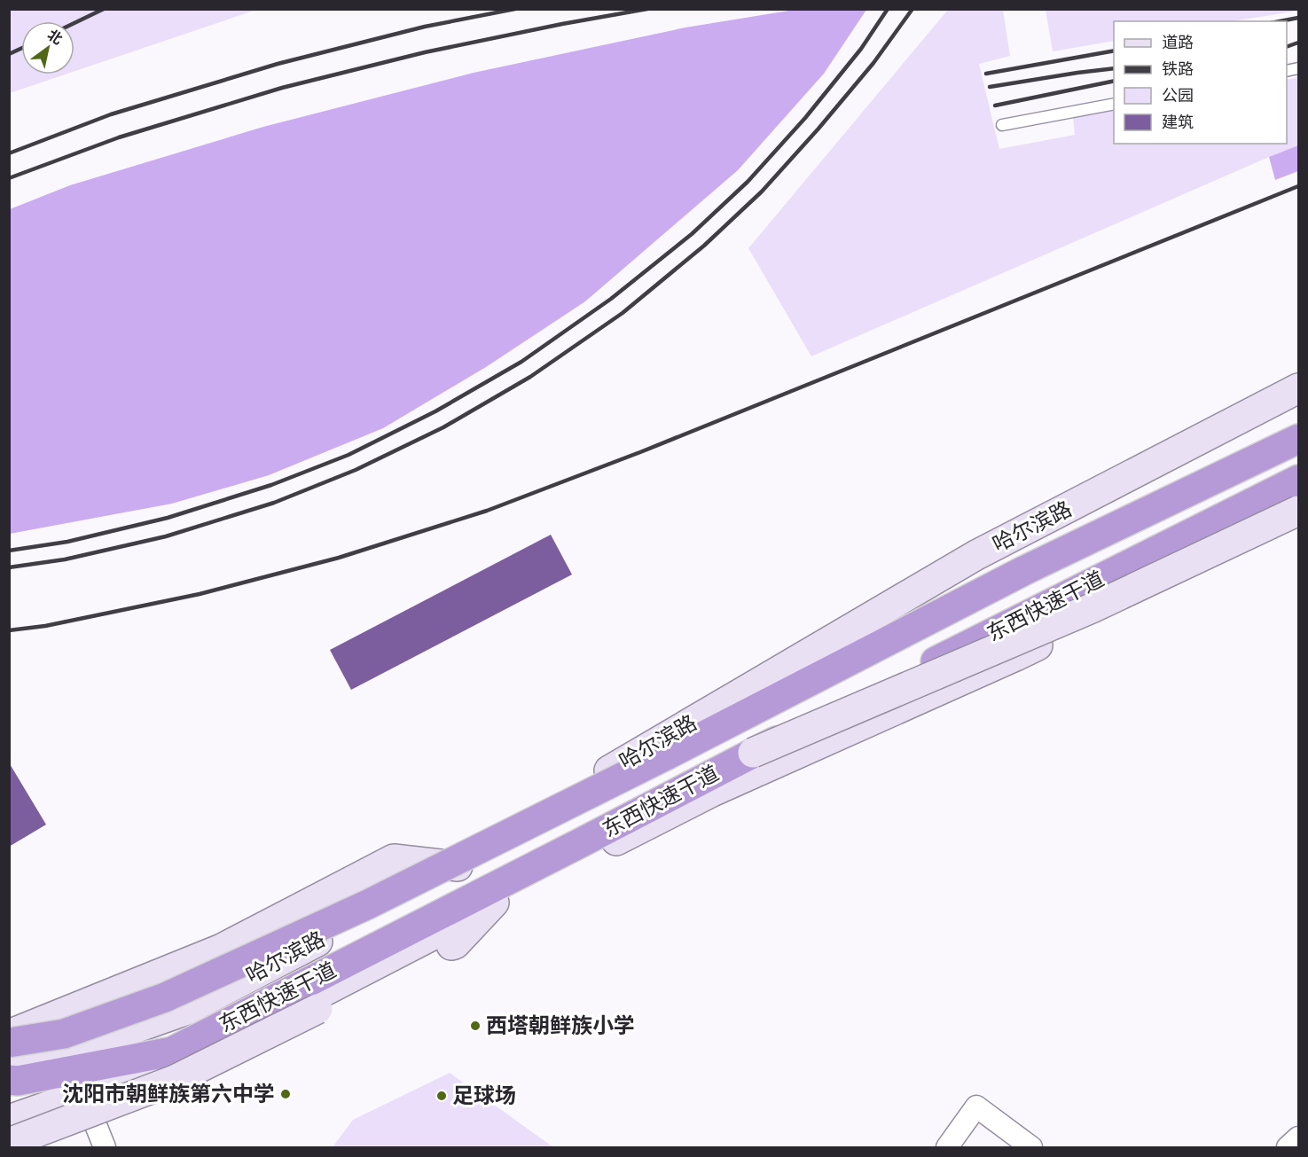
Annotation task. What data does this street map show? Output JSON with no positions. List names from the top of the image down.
{
  "streets": {
    "highway": ["东西快速干道"],
    "main road": ["哈尔滨路"]
  },
  "places": ["西塔朝鲜族小学", "沈阳市朝鲜族第六中学", "足球场"],
  "legend": [
    "道路",
    "铁路",
    "公园",
    "建筑"
  ],
  "north": "top right"
}
